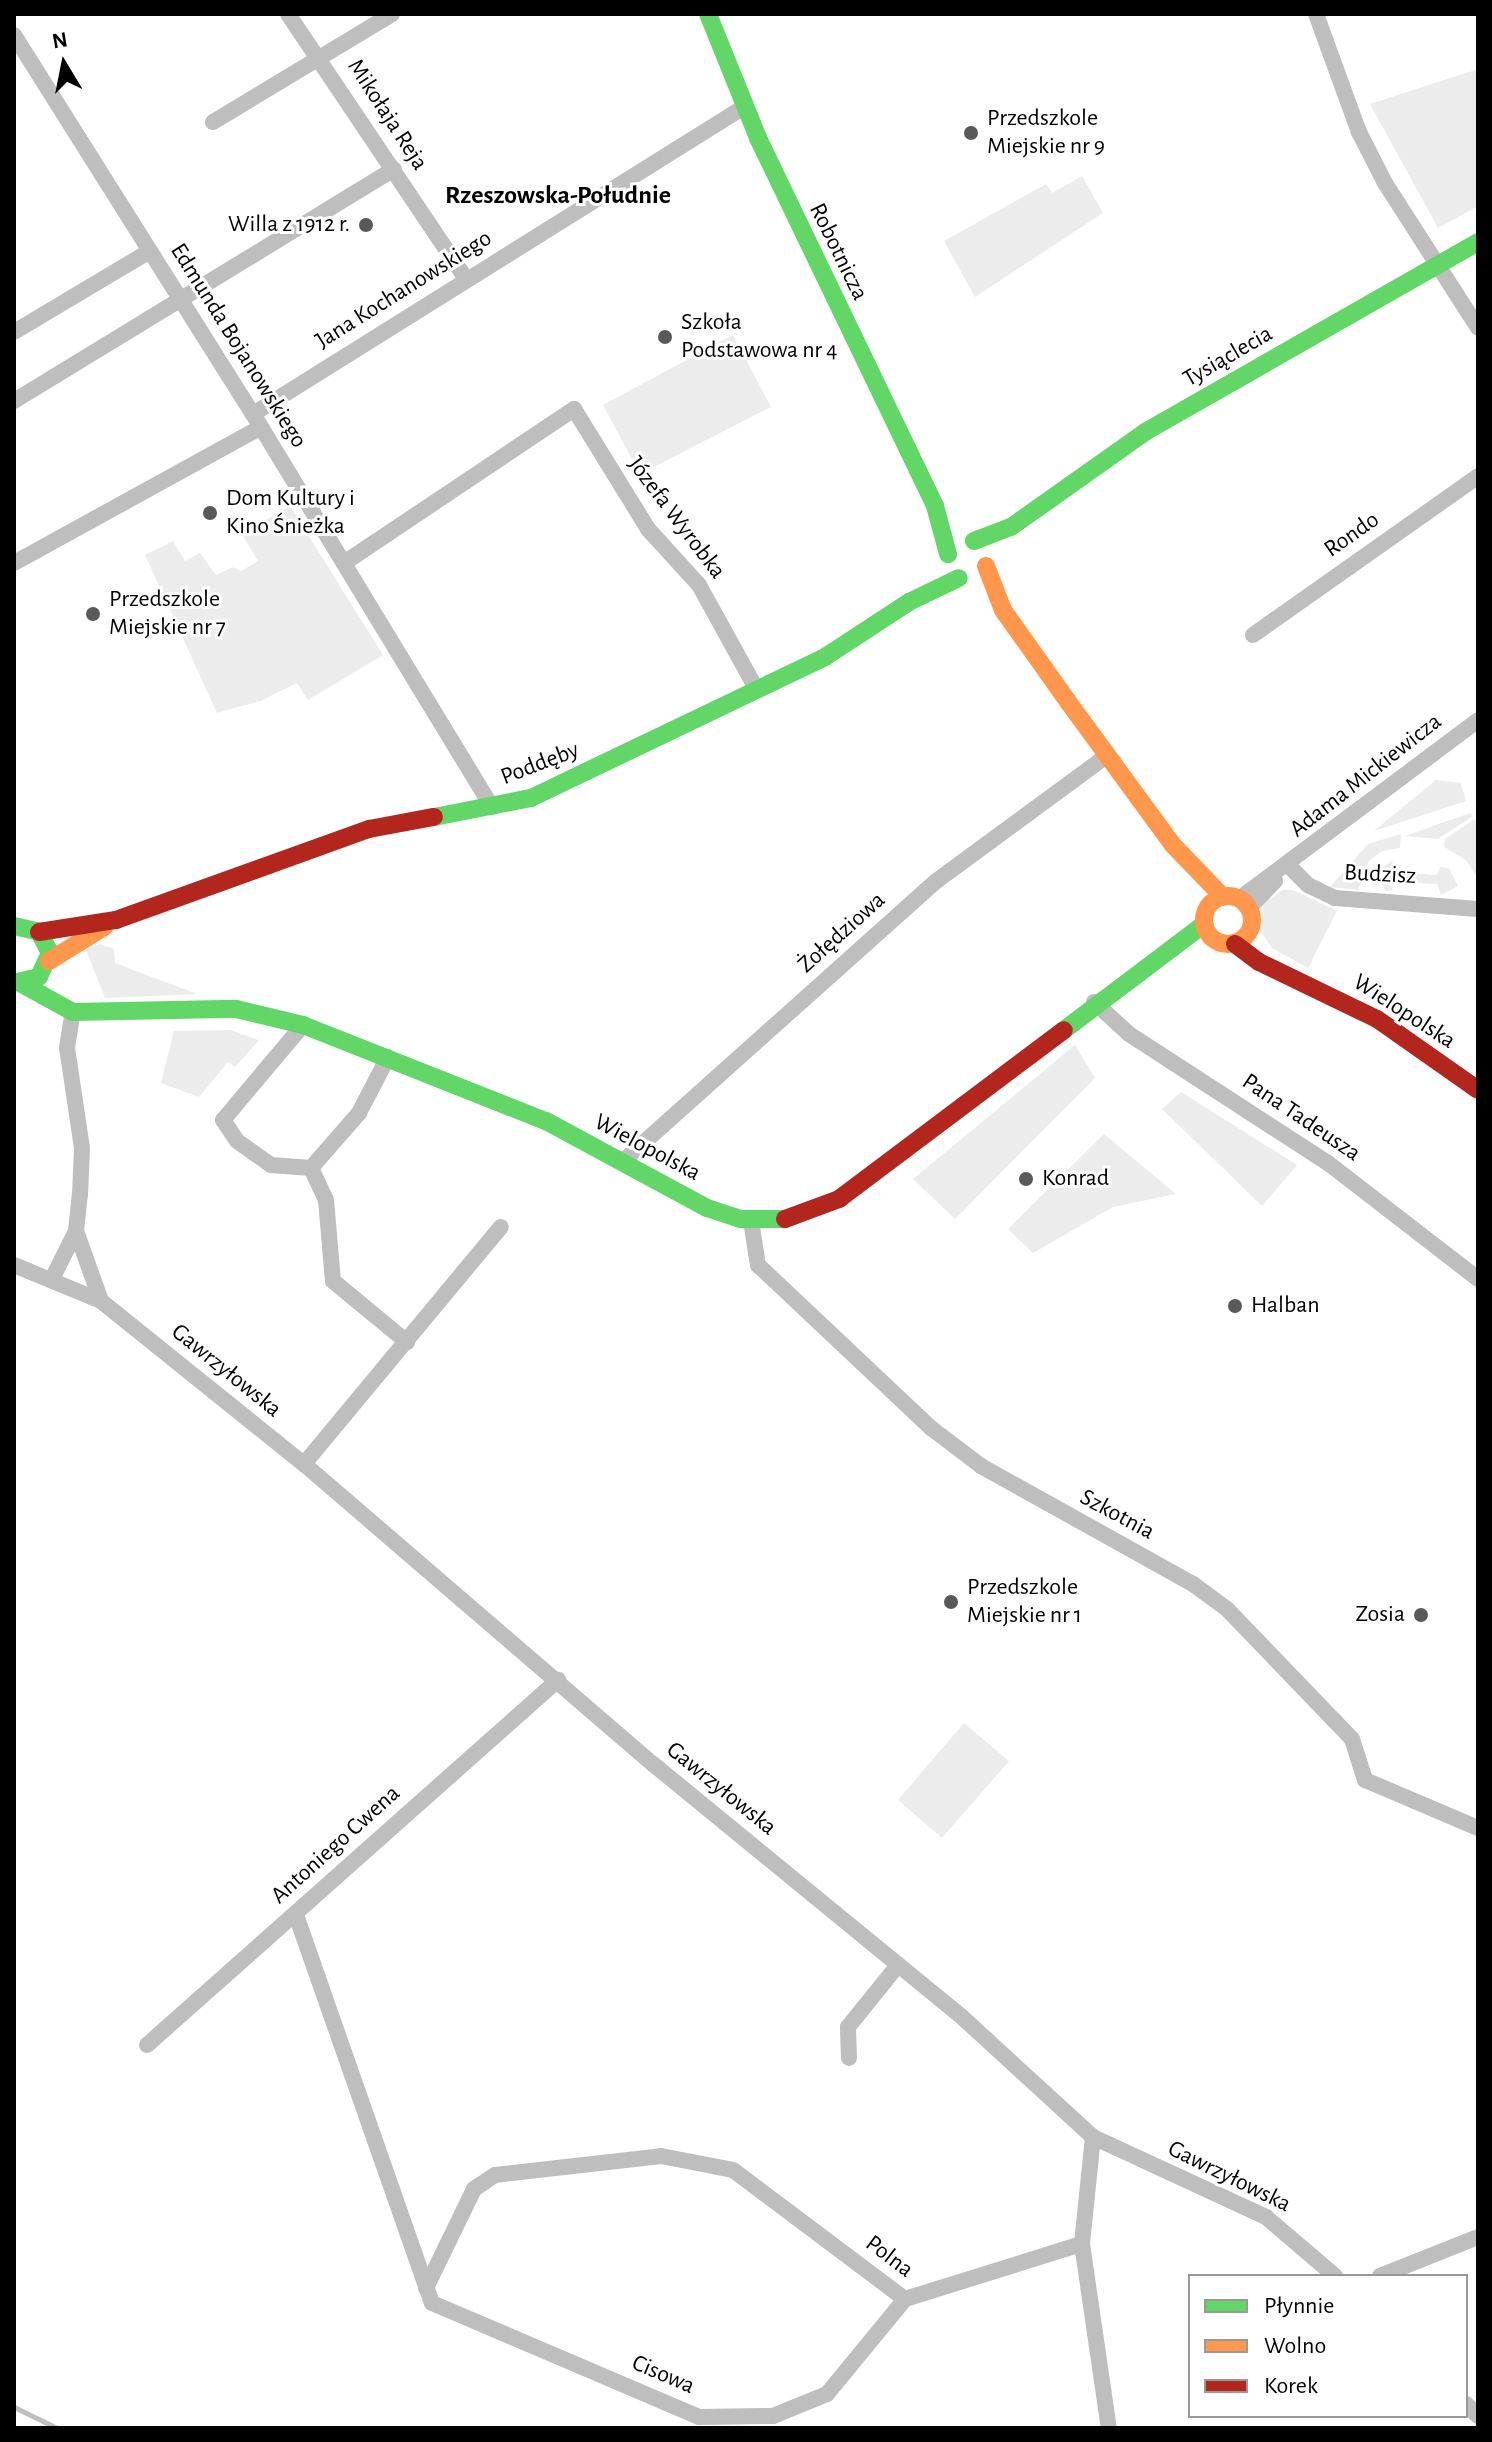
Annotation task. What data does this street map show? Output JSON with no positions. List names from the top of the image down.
{
  "streets": {
    "street": [
      "Mikołaja Reja",
      "Robotnicza",
      "Jana Kochanowskiego",
      "Edmunda Bojanowskiego",
      "Tysiąclecia",
      "Józefa Wyrobka",
      "Rondo",
      "Poddęby",
      "Adama Mickiewicza",
      "Budzisz",
      "Żołędziowa",
      "Wielopolska",
      "Pana Tadeusza",
      "Gawrzyłowska",
      "Szkotnia",
      "Antoniego Cwena",
      "Polna",
      "Cisowa"
    ]
  },
  "crossings": [
    ["Mikołaja Reja", "Jana Kochanowskiego"],
    ["Robotnicza", "Jana Kochanowskiego"],
    ["Robotnicza", "Tysiąclecia"],
    ["Robotnicza", "Poddęby"],
    ["Jana Kochanowskiego", "Edmunda Bojanowskiego"],
    ["Edmunda Bojanowskiego", "Józefa Wyrobka"],
    ["Edmunda Bojanowskiego", "Poddęby"],
    ["Tysiąclecia", "Poddęby"],
    ["Józefa Wyrobka", "Poddęby"],
    ["Poddęby", "Wielopolska"],
    ["Adama Mickiewicza", "Budzisz"],
    ["Adama Mickiewicza", "Wielopolska"],
    ["Żołędziowa", "Wielopolska"],
    ["Wielopolska", "Pana Tadeusza"],
    ["Wielopolska", "Szkotnia"],
    ["Gawrzyłowska", "Antoniego Cwena"],
    ["Antoniego Cwena", "Cisowa"],
    ["Polna", "Cisowa"]
  ],
  "districts": ["Rzeszowska-Południe"],
  "places": [
    "Przedszkole Miejskie nr 9",
    "Willa z 1912 r.",
    "Szkoła Podstawowa nr 4",
    "Dom Kultury i Kino Śnieżka",
    "Przedszkole Miejskie nr 7",
    "Konrad",
    "Halban",
    "Przedszkole Miejskie nr 1",
    "Zosia"
  ],
  "legend": ["Płynnie", "Wolno", "Korek"],
  "north": "top"
}
